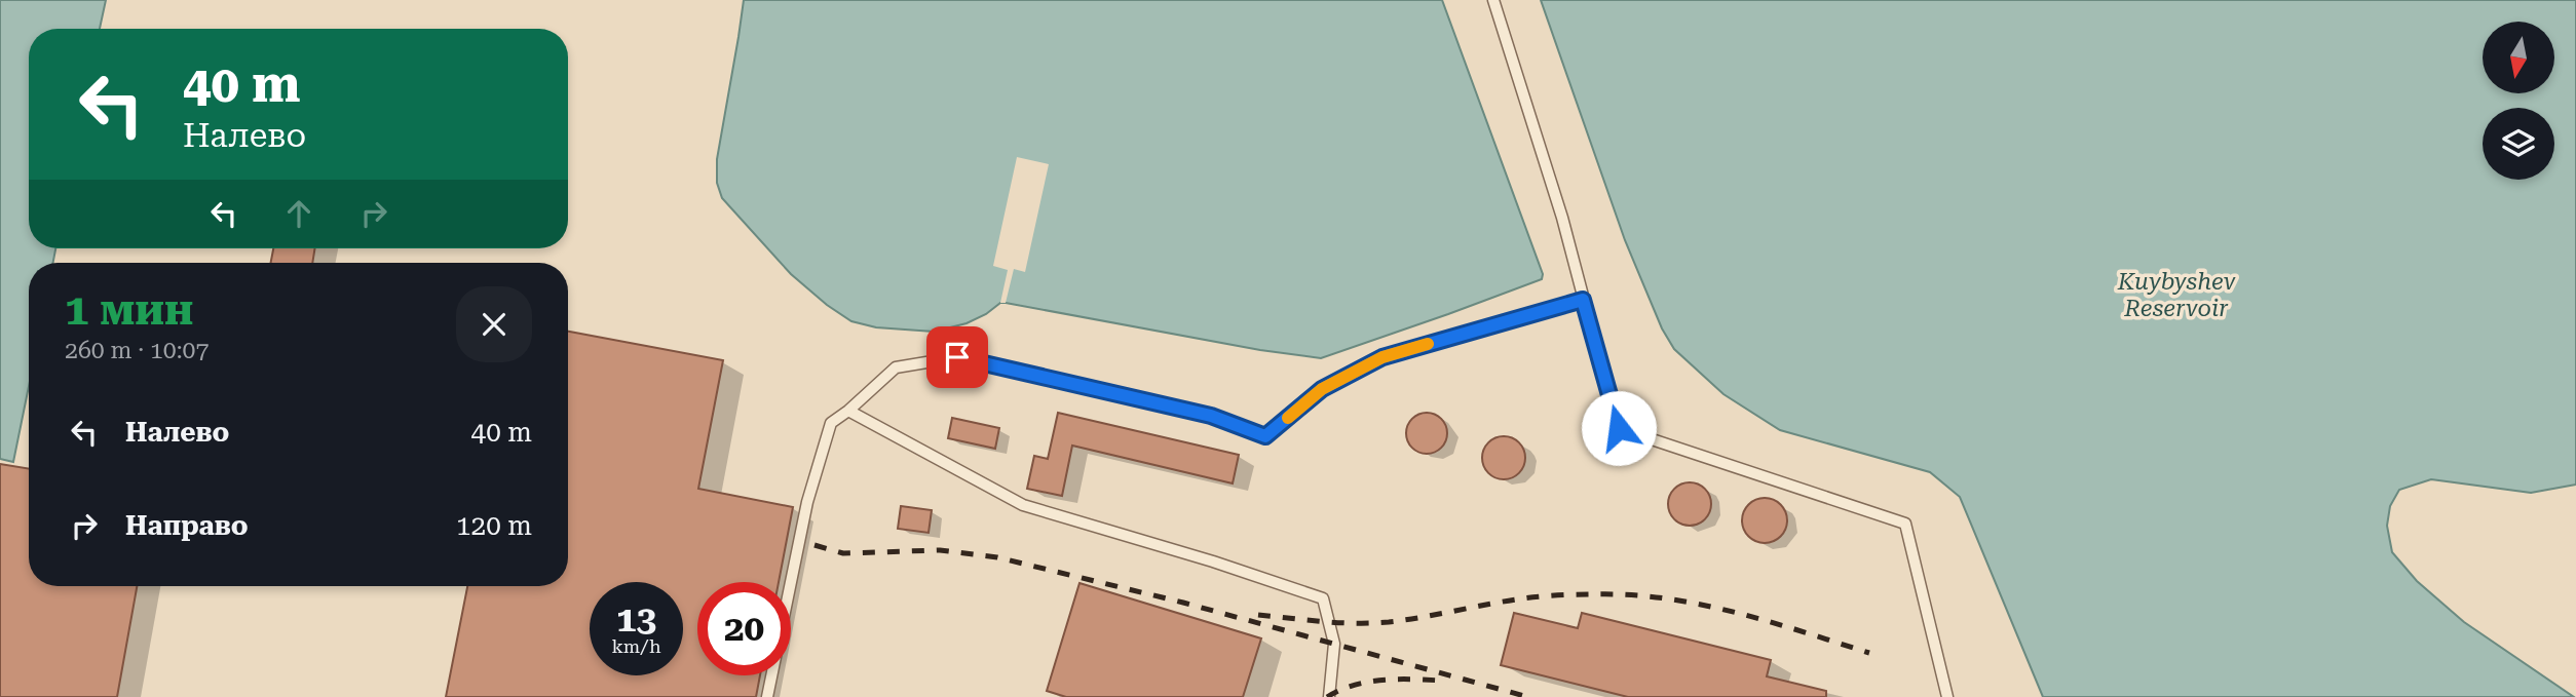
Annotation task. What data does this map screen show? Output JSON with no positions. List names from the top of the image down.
{
  "water": ["Kuybyshev Reservoir"],
  "north": "bottom",
  "page": {
    "turn": ["40 m", "Налево"],
    "heading": ["1 мин", "260 m · 10:07"],
    "list": [
      {
        "name": "Налево",
        "value": "40 m"
      },
      {
        "name": "Направо",
        "value": "120 m"
      }
    ],
    "speed": "13 km/h",
    "limit": "20"
  }
}
